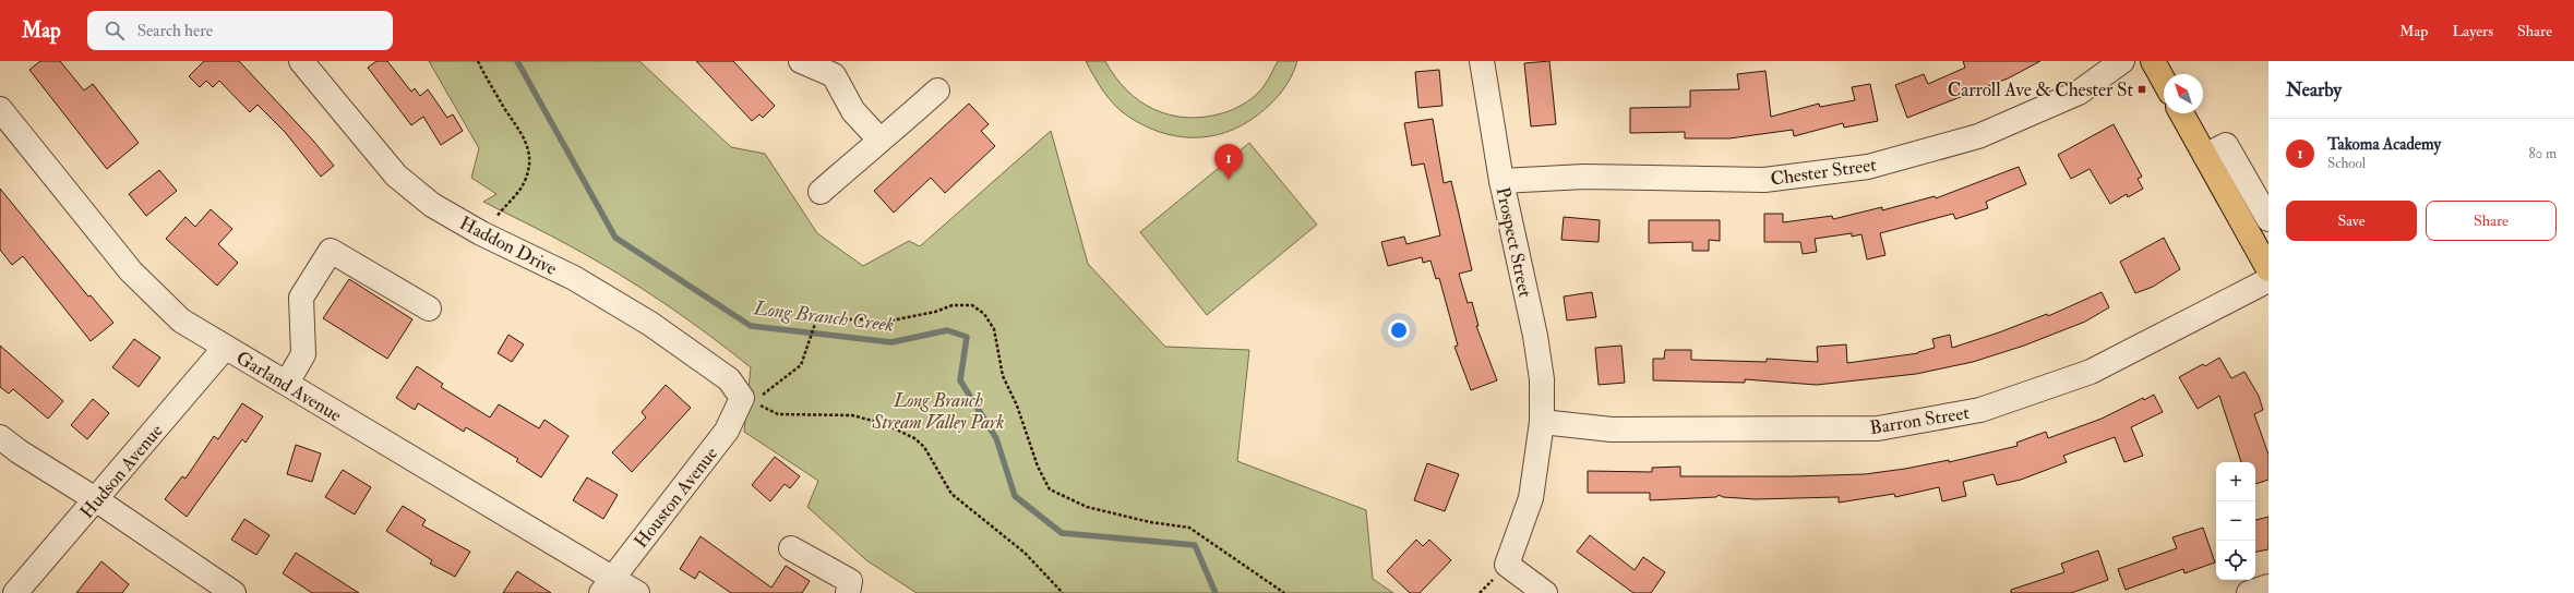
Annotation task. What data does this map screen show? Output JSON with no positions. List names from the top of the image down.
{
  "streets": {
    "street": [
      "Chester Street",
      "Prospect Street",
      "Haddon Drive",
      "Garland Avenue",
      "Barron Street",
      "Hudson Avenue",
      "Houston Avenue"
    ]
  },
  "crossings": [
    ["Chester Street", "Prospect Street"],
    ["Prospect Street", "Barron Street"],
    ["Haddon Drive", "Houston Avenue"],
    ["Garland Avenue", "Hudson Avenue"],
    ["Garland Avenue", "Houston Avenue"]
  ],
  "water": ["Long Branch Creek"],
  "parks": ["Long Branch Stream Valley Park"],
  "places": {
    "transit": ["Carroll Ave & Chester St"]
  },
  "north": "top left",
  "page": {
    "header": "Map",
    "search": "Search here",
    "nav": ["Map", "Layers", "Share"],
    "heading": "Nearby",
    "list": [
      {
        "mark": "1",
        "name": "Takoma Academy",
        "note": "School",
        "value": "80 m"
      }
    ],
    "pins": "1",
    "buttons": ["Save", "Share"],
    "map_buttons": ["+", "−"]
  }
}
